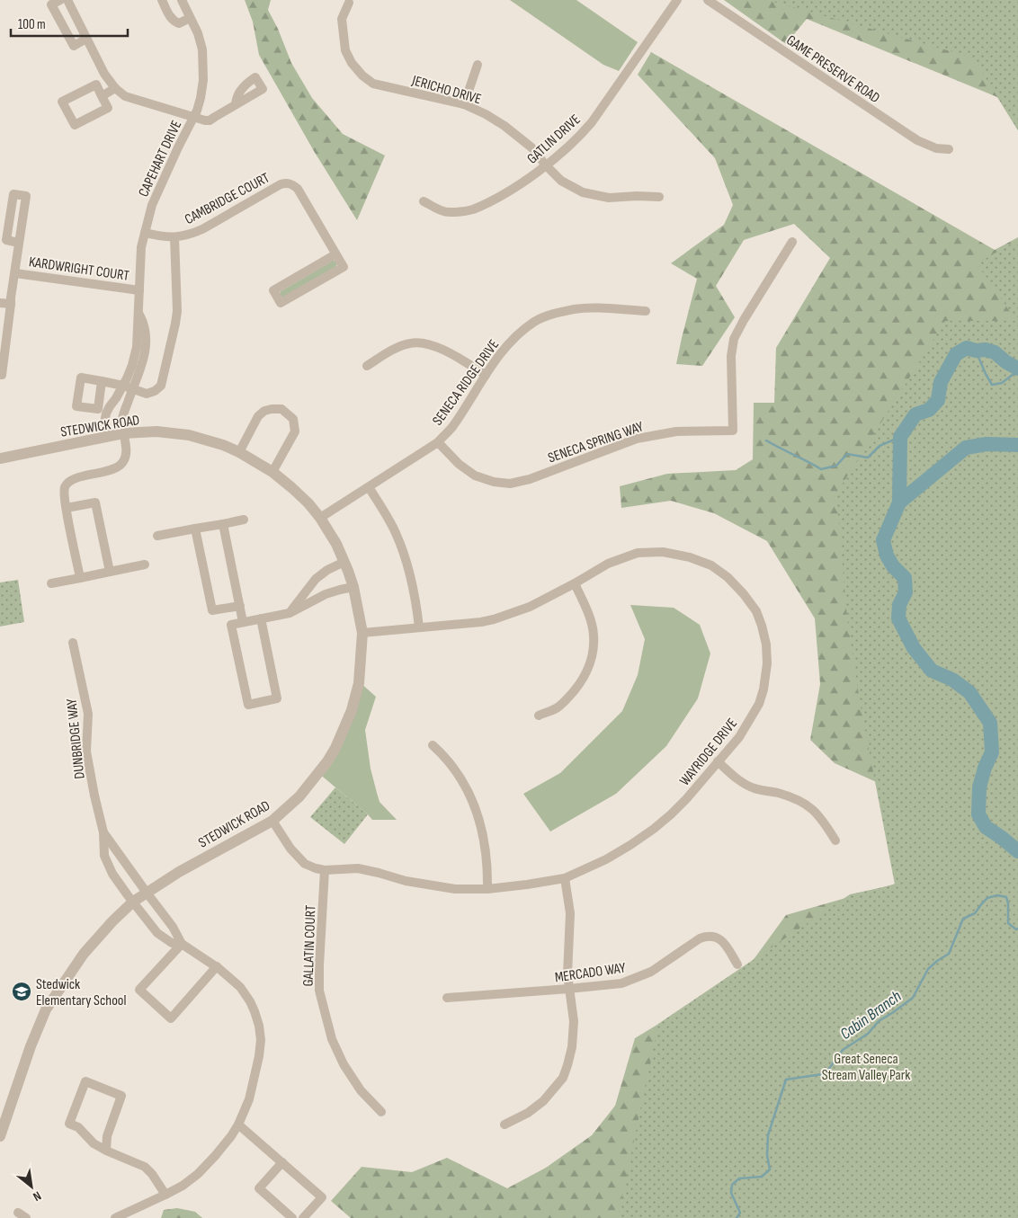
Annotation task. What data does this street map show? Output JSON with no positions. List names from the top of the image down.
{
  "streets": {
    "street": [
      "GAME PRESERVE ROAD",
      "JERICHO DRIVE",
      "GATLIN DRIVE",
      "CAPEHART DRIVE",
      "CAMBRIDGE COURT",
      "KARDWRIGHT COURT",
      "SENECA RIDGE DRIVE",
      "STEDWICK ROAD",
      "SENECA SPRING WAY",
      "DUNBRIDGE WAY",
      "WAYRIDGE DRIVE",
      "GALLATIN COURT",
      "MERCADO WAY"
    ]
  },
  "crossings": [
    ["JERICHO DRIVE", "GATLIN DRIVE"],
    ["CAPEHART DRIVE", "CAMBRIDGE COURT"],
    ["CAPEHART DRIVE", "KARDWRIGHT COURT"],
    ["CAPEHART DRIVE", "STEDWICK ROAD"],
    ["SENECA RIDGE DRIVE", "STEDWICK ROAD"],
    ["SENECA RIDGE DRIVE", "SENECA SPRING WAY"],
    ["STEDWICK ROAD", "DUNBRIDGE WAY"],
    ["STEDWICK ROAD", "WAYRIDGE DRIVE"],
    ["WAYRIDGE DRIVE", "GALLATIN COURT"]
  ],
  "water": ["Cabin Branch"],
  "parks": ["Great Seneca Stream Valley Park"],
  "places": {
    "school or university": ["Stedwick Elementary School"]
  },
  "scale_bar": "100 m",
  "north": "bottom right"
}
